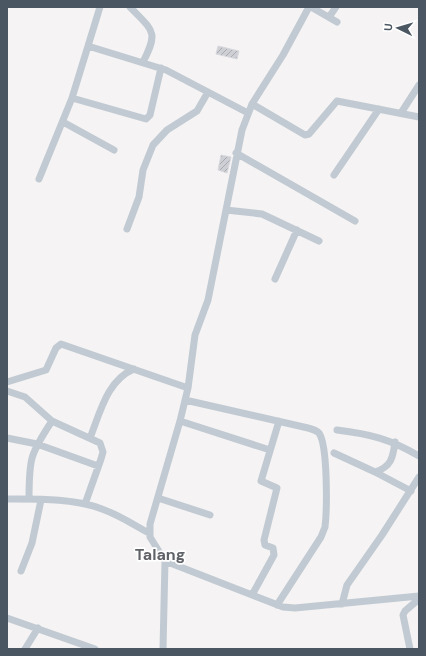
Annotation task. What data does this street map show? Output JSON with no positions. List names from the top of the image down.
{
  "districts": ["Talang"],
  "north": "left"
}
